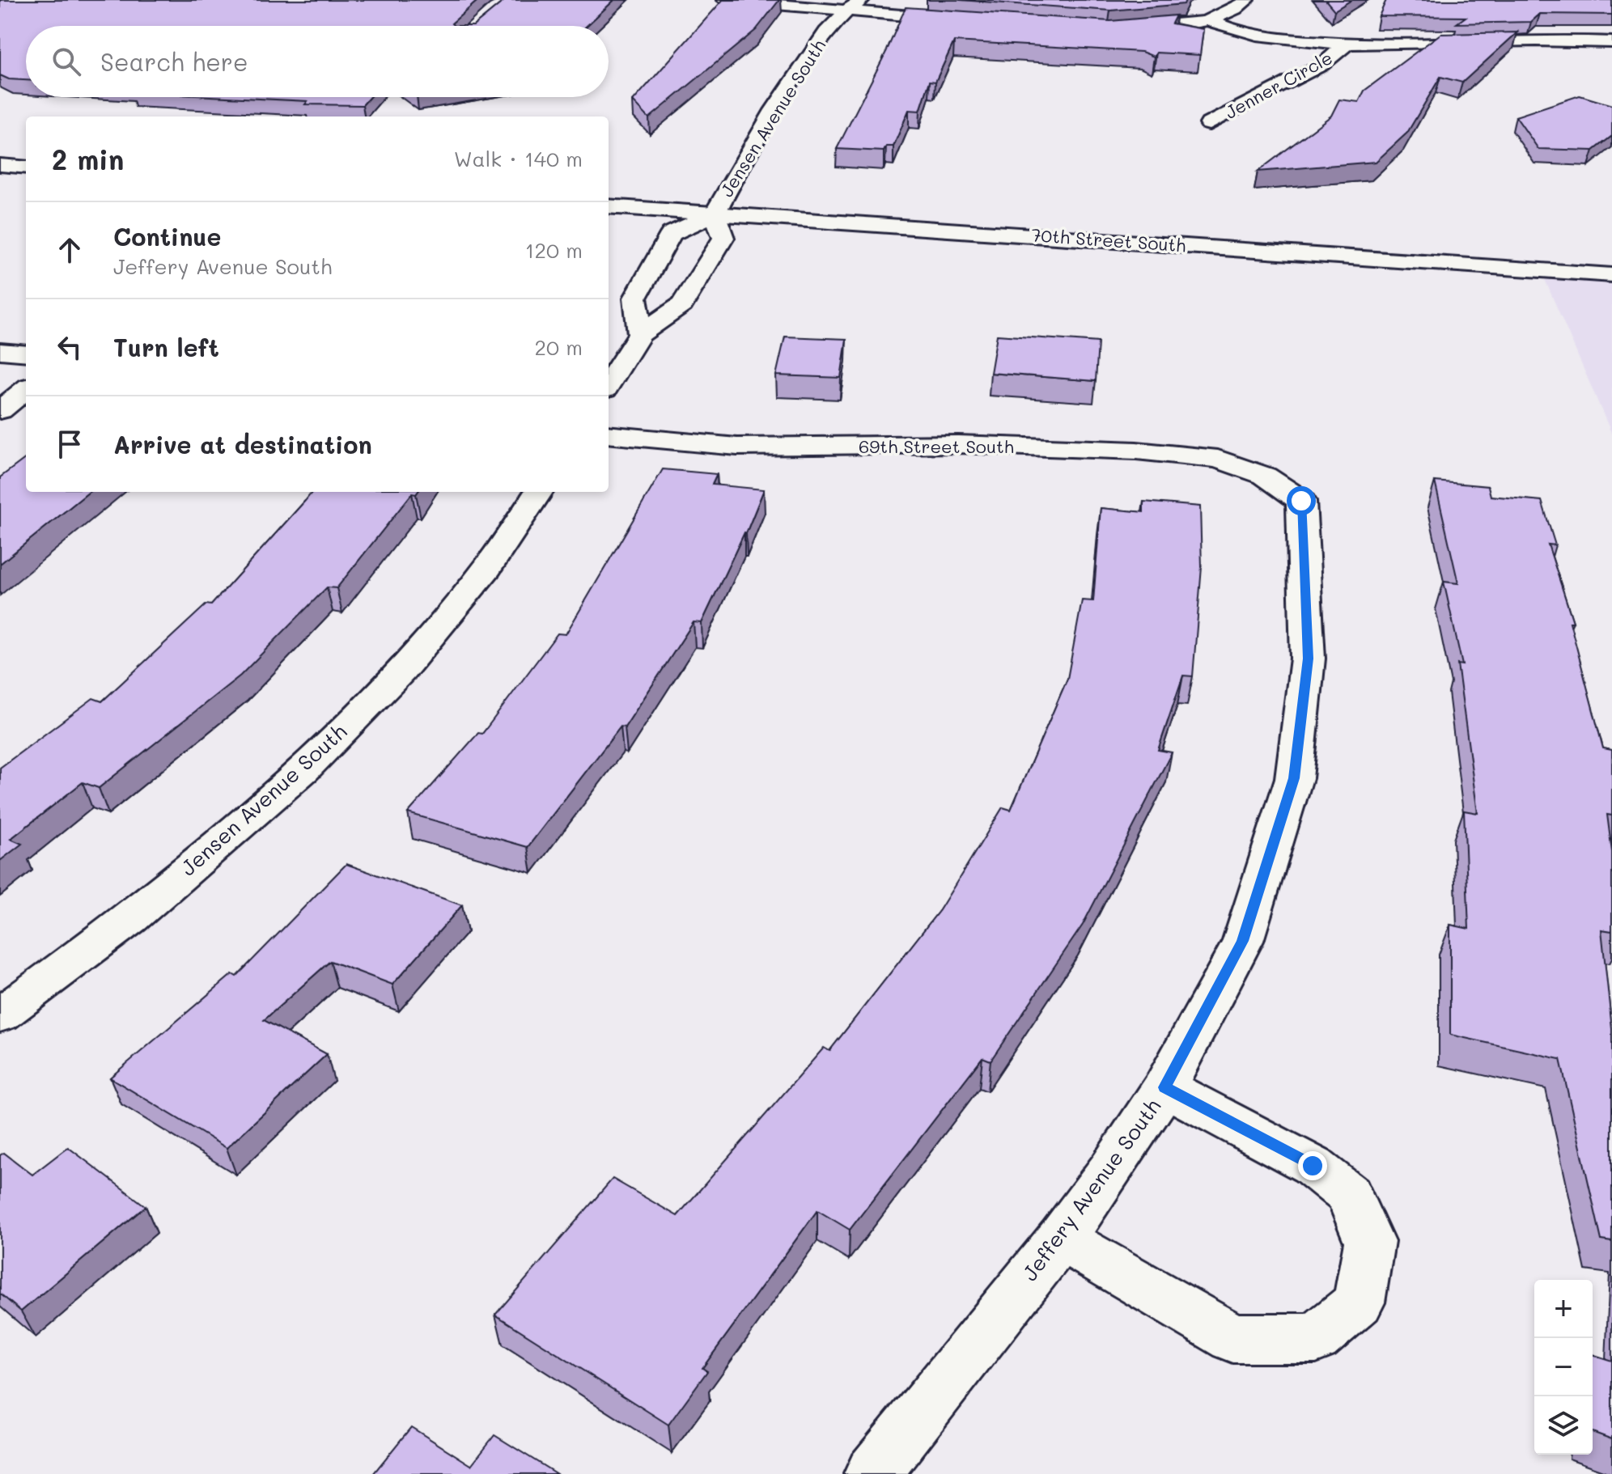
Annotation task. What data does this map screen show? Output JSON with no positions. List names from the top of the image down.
{
  "streets": {
    "street": [
      "Jenner Circle",
      "Jensen Avenue South",
      "70th Street South",
      "69th Street South",
      "Jeffery Avenue South"
    ]
  },
  "crossings": [
    ["Jensen Avenue South", "70th Street South"],
    ["69th Street South", "Jeffery Avenue South"]
  ],
  "page": {
    "search": "Search here",
    "heading": ["2 min", "Walk · 140 m"],
    "list": [
      ["Continue", "Jeffery Avenue South", "120 m"],
      ["Turn left", "20 m"],
      "Arrive at destination"
    ],
    "map_buttons": ["+", "−"]
  }
}
